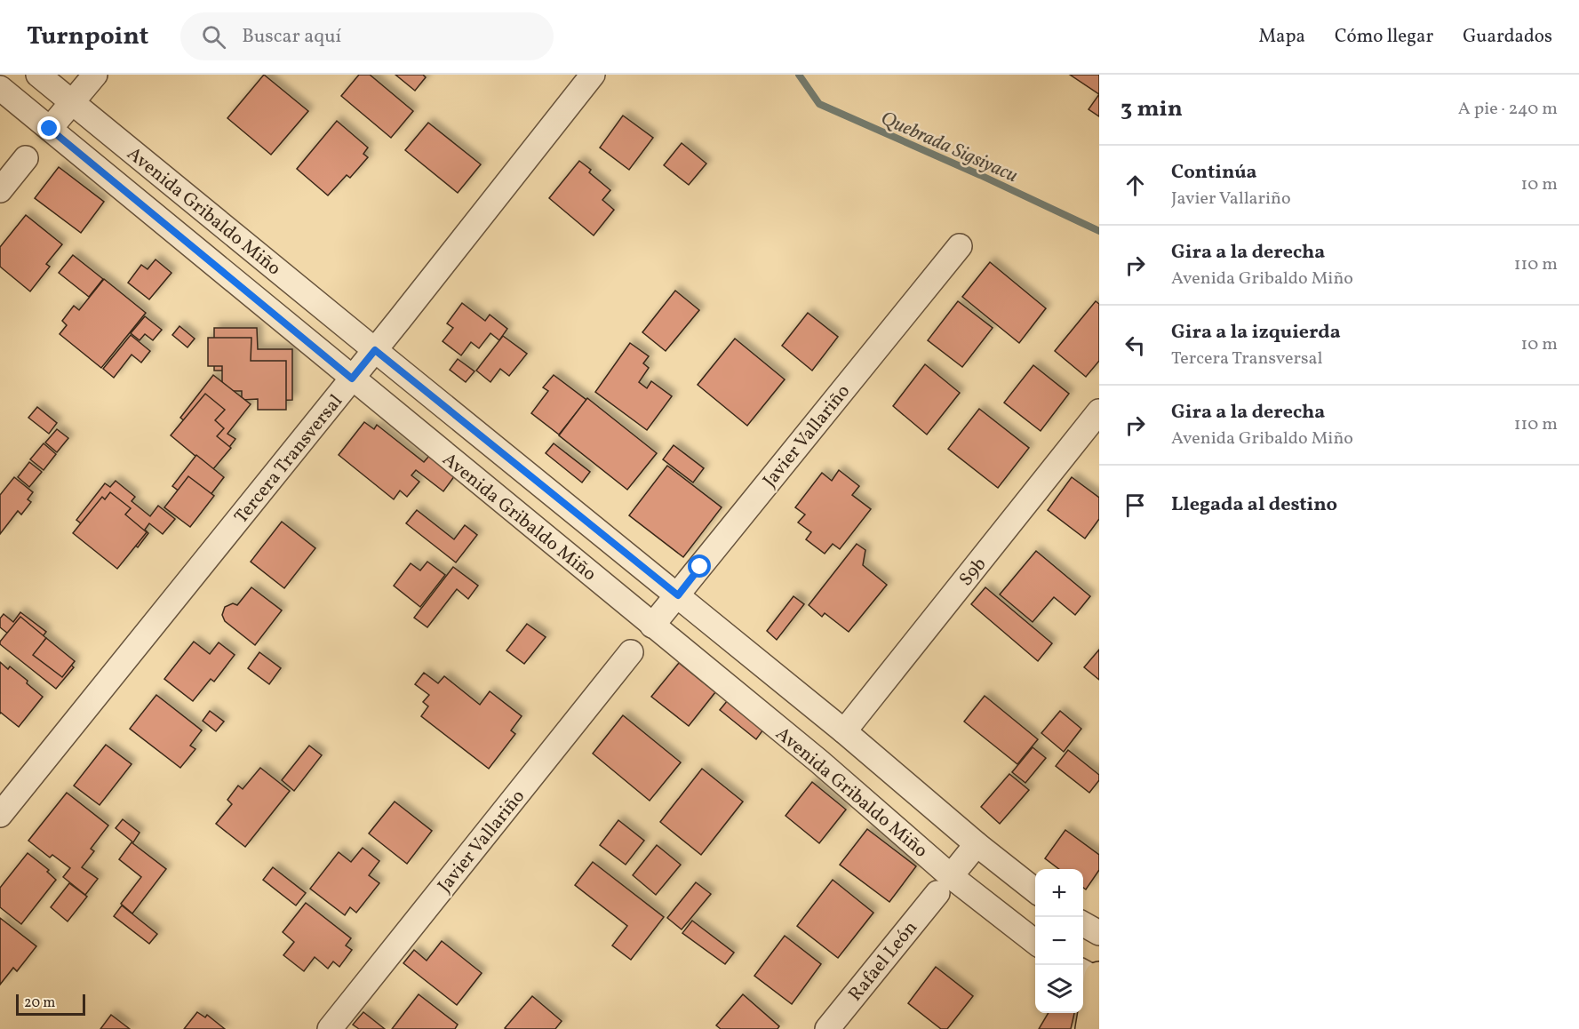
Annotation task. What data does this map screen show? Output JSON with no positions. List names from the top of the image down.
{
  "streets": {
    "street": [
      "Avenida Gribaldo Miño",
      "Javier Vallariño",
      "Tercera Transversal",
      "S9b",
      "Rafael León"
    ]
  },
  "crossings": [
    ["Avenida Gribaldo Miño", "Javier Vallariño"],
    ["Avenida Gribaldo Miño", "Tercera Transversal"],
    ["Avenida Gribaldo Miño", "S9b"],
    ["Avenida Gribaldo Miño", "Rafael León"]
  ],
  "water": ["Quebrada Sigsiyacu"],
  "scale_bar": "20 m",
  "page": {
    "header": "Turnpoint",
    "search": "Buscar aquí",
    "nav": ["Mapa", "Cómo llegar", "Guardados"],
    "heading": ["3 min", "A pie · 240 m"],
    "list": [
      ["Continúa", "Javier Vallariño", "10 m"],
      ["Gira a la derecha", "Avenida Gribaldo Miño", "110 m"],
      ["Gira a la izquierda", "Tercera Transversal", "10 m"],
      ["Gira a la derecha", "Avenida Gribaldo Miño", "110 m"],
      "Llegada al destino"
    ],
    "map_buttons": ["+", "−"],
    "scale": "20 m"
  }
}
